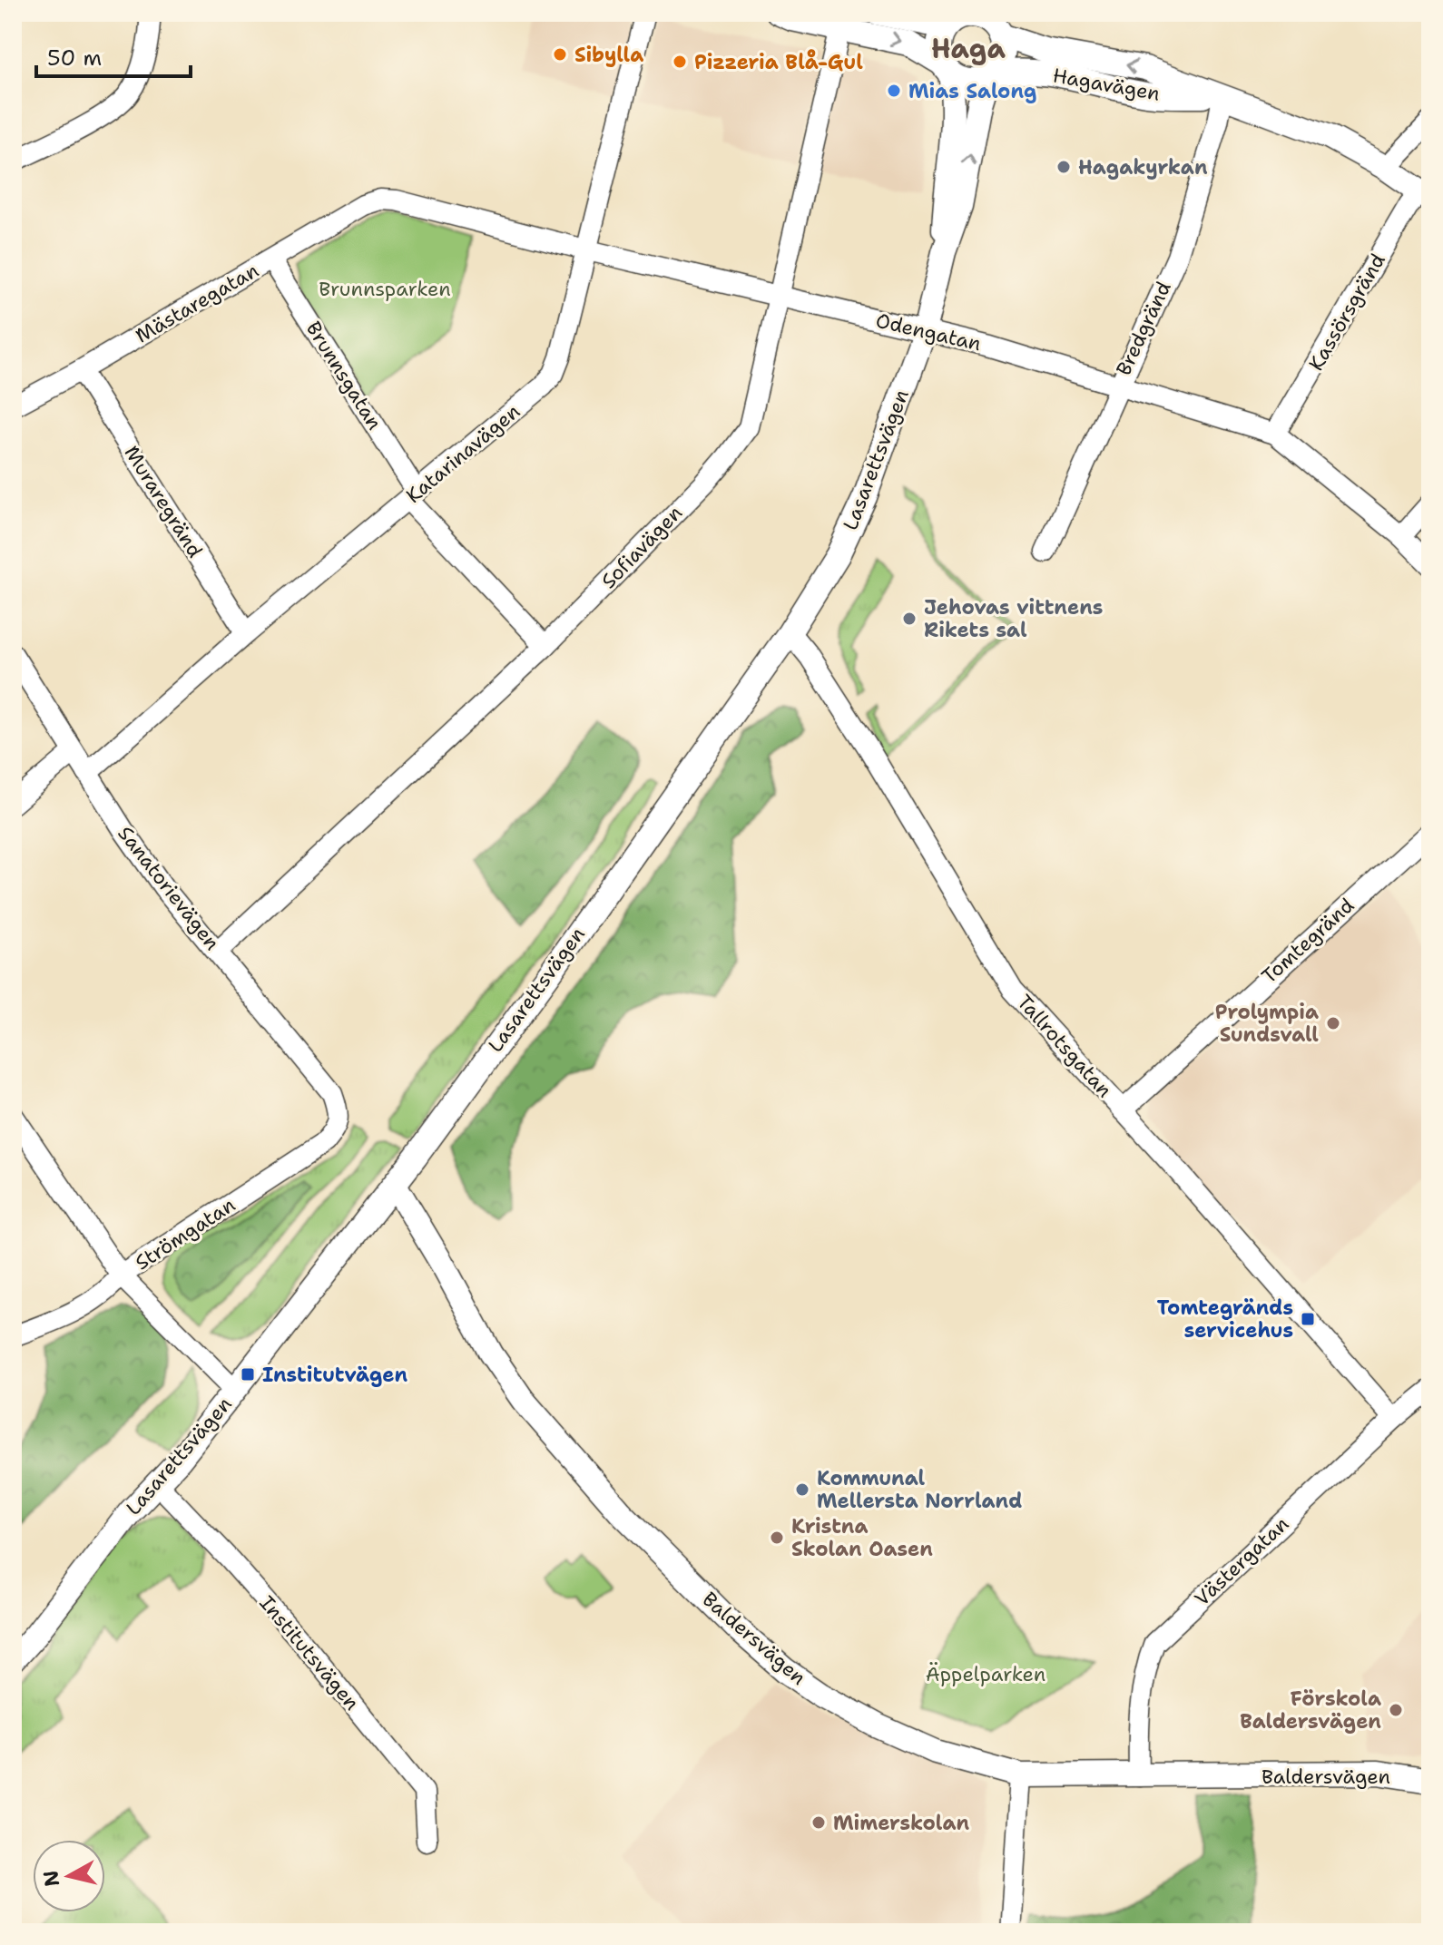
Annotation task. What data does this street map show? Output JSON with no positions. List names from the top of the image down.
{
  "streets": {
    "street": [
      "Hagavägen",
      "Mästaregatan",
      "Kassörsgränd",
      "Bredgränd",
      "Odengatan",
      "Brunnsgatan",
      "Katarinavägen",
      "Lasarettsvägen",
      "Muraregränd",
      "Sofiavägen",
      "Sanatorievägen",
      "Tomtegränd",
      "Tallrotsgatan",
      "Strömgatan",
      "Västergatan",
      "Baldersvägen",
      "Institutsvägen"
    ]
  },
  "crossings": [
    ["Hagavägen", "Kassörsgränd"],
    ["Hagavägen", "Bredgränd"],
    ["Hagavägen", "Lasarettsvägen"],
    ["Mästaregatan", "Odengatan"],
    ["Mästaregatan", "Brunnsgatan"],
    ["Mästaregatan", "Muraregränd"],
    ["Kassörsgränd", "Odengatan"],
    ["Bredgränd", "Odengatan"],
    ["Odengatan", "Katarinavägen"],
    ["Odengatan", "Lasarettsvägen"],
    ["Odengatan", "Sofiavägen"],
    ["Brunnsgatan", "Katarinavägen"],
    ["Brunnsgatan", "Sofiavägen"],
    ["Katarinavägen", "Muraregränd"],
    ["Katarinavägen", "Sanatorievägen"],
    ["Lasarettsvägen", "Tallrotsgatan"],
    ["Lasarettsvägen", "Baldersvägen"],
    ["Lasarettsvägen", "Institutsvägen"],
    ["Sofiavägen", "Sanatorievägen"],
    ["Sanatorievägen", "Strömgatan"],
    ["Tomtegränd", "Tallrotsgatan"],
    ["Tallrotsgatan", "Västergatan"],
    ["Västergatan", "Baldersvägen"]
  ],
  "districts": ["Haga"],
  "parks": ["Brunnsparken", "Äppelparken"],
  "places": {
    "other": [
      "Sibylla",
      "Pizzeria Blå-Gul",
      "Mias Salong",
      "Hagakyrkan",
      "Jehovas vittnens Rikets sal",
      "Prolympia Sundsvall",
      "Kommunal Mellersta Norrland",
      "Kristna Skolan Oasen",
      "Förskola Baldersvägen",
      "Mimerskolan"
    ],
    "transit": ["Tomtegränds servicehus", "Institutvägen"]
  },
  "scale_bar": "50 m",
  "north": "left"
}
